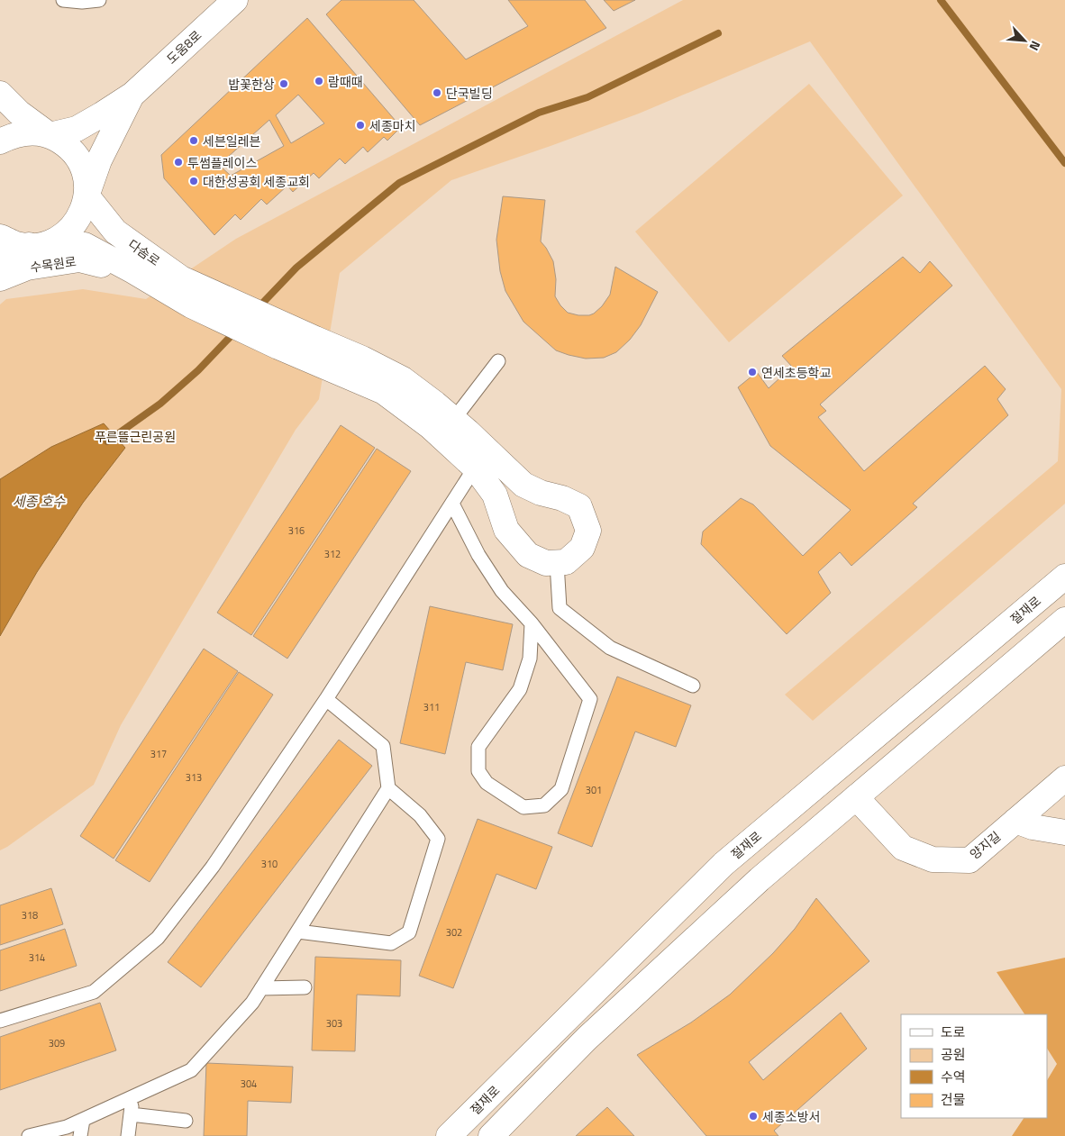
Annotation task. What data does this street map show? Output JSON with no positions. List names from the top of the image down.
{
  "streets": {
    "street": [
      "도움8로",
      "다솜로",
      "수목원로",
      "절재로",
      "양지길"
    ]
  },
  "crossings": [
    ["도움8로", "다솜로"],
    ["다솜로", "수목원로"]
  ],
  "water": ["세종 호수"],
  "parks": ["푸른뜰근린공원"],
  "places": [
    "람때때",
    "밥꽃한상",
    "단국빌딩",
    "세종마치",
    "세븐일레븐",
    "투썸플레이스",
    "대한성공회 세종교회",
    "연세초등학교",
    "세종소방서"
  ],
  "house_numbers": [
    "316",
    "312",
    "311",
    "317",
    "313",
    "301",
    "310",
    "318",
    "302",
    "314",
    "303",
    "309",
    "304"
  ],
  "legend": [
    "도로",
    "공원",
    "수역",
    "건물"
  ],
  "north": "bottom right"
}
